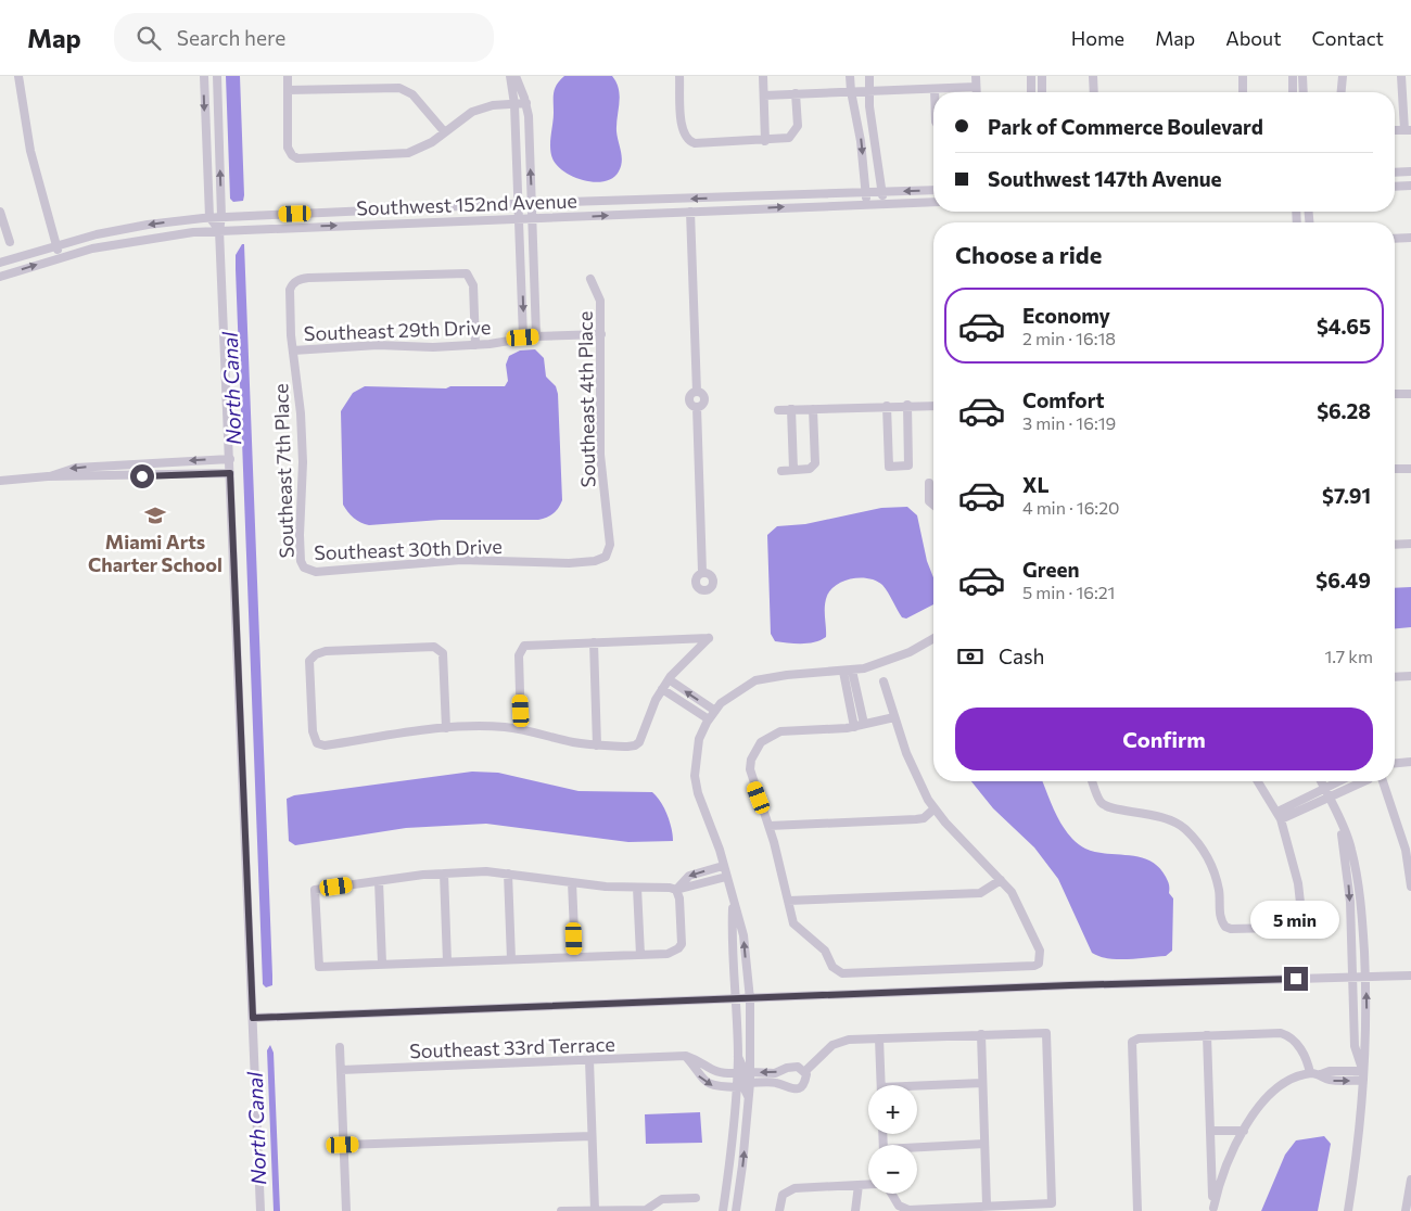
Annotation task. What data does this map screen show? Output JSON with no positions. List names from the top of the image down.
{
  "streets": {
    "street": [
      "Southwest 152nd Avenue",
      "Southeast 29th Drive",
      "Southeast 4th Place",
      "Southeast 7th Place",
      "Southeast 30th Drive",
      "Southeast 33rd Terrace"
    ]
  },
  "crossings": [
    ["Southeast 29th Drive", "Southeast 4th Place"],
    ["Southeast 29th Drive", "Southeast 7th Place"],
    ["Southeast 4th Place", "Southeast 30th Drive"],
    ["Southeast 7th Place", "Southeast 30th Drive"]
  ],
  "water": ["North Canal"],
  "places": {
    "school or university": ["Miami Arts Charter School"]
  },
  "page": {
    "header": "Map",
    "search": "Search here",
    "nav": [
      "Home",
      "Map",
      "About",
      "Contact"
    ],
    "banner": ["Park of Commerce Boulevard", "Southwest 147th Avenue"],
    "heading": "Choose a ride",
    "list": [
      {
        "name": "Economy",
        "note": "2 min · 16:18",
        "value": "$4.65"
      },
      {
        "name": "Comfort",
        "note": "3 min · 16:19",
        "value": "$6.28"
      },
      {
        "name": "XL",
        "note": "4 min · 16:20",
        "value": "$7.91"
      },
      {
        "name": "Green",
        "note": "5 min · 16:21",
        "value": "$6.49"
      }
    ],
    "pay": ["Cash", "1.7 km"],
    "buttons": "Confirm",
    "bubble": "5 min",
    "map_buttons": ["+", "−"]
  }
}
